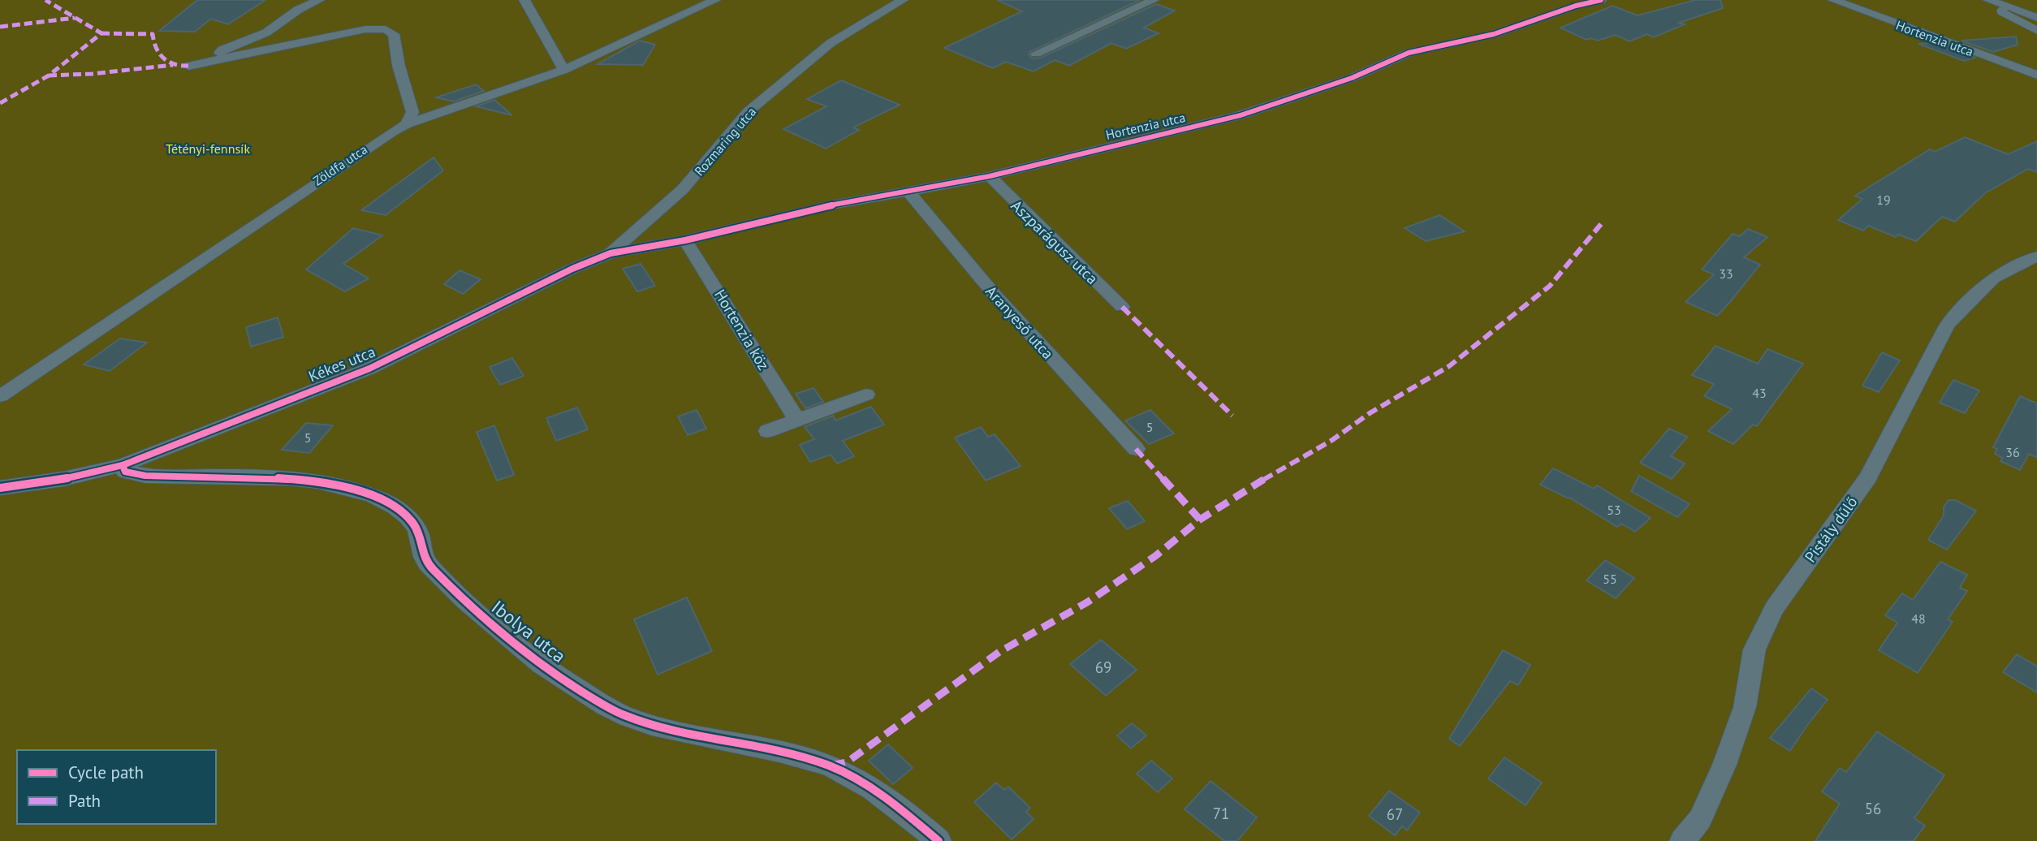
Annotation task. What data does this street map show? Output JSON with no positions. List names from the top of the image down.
{
  "streets": {
    "street": [
      "Hortenzia utca",
      "Rozmaring utca",
      "Zöldfa utca",
      "Aszparágusz utca",
      "Aranyeső utca",
      "Hortenzia köz",
      "Kékes utca",
      "Pistály dűlő",
      "Ibolya utca"
    ]
  },
  "crossings": [
    ["Hortenzia utca", "Aszparágusz utca"],
    ["Hortenzia utca", "Aranyeső utca"],
    ["Hortenzia utca", "Hortenzia köz"],
    ["Hortenzia utca", "Kékes utca"],
    ["Rozmaring utca", "Kékes utca"],
    ["Hortenzia köz", "Kékes utca"],
    ["Kékes utca", "Ibolya utca"]
  ],
  "parks": ["Tétényi-fennsík"],
  "house_numbers": [
    "19",
    "33",
    "43",
    "5",
    "5",
    "36",
    "53",
    "55",
    "48",
    "69",
    "56",
    "71",
    "67"
  ],
  "legend": ["Cycle path", "Path"]
}
